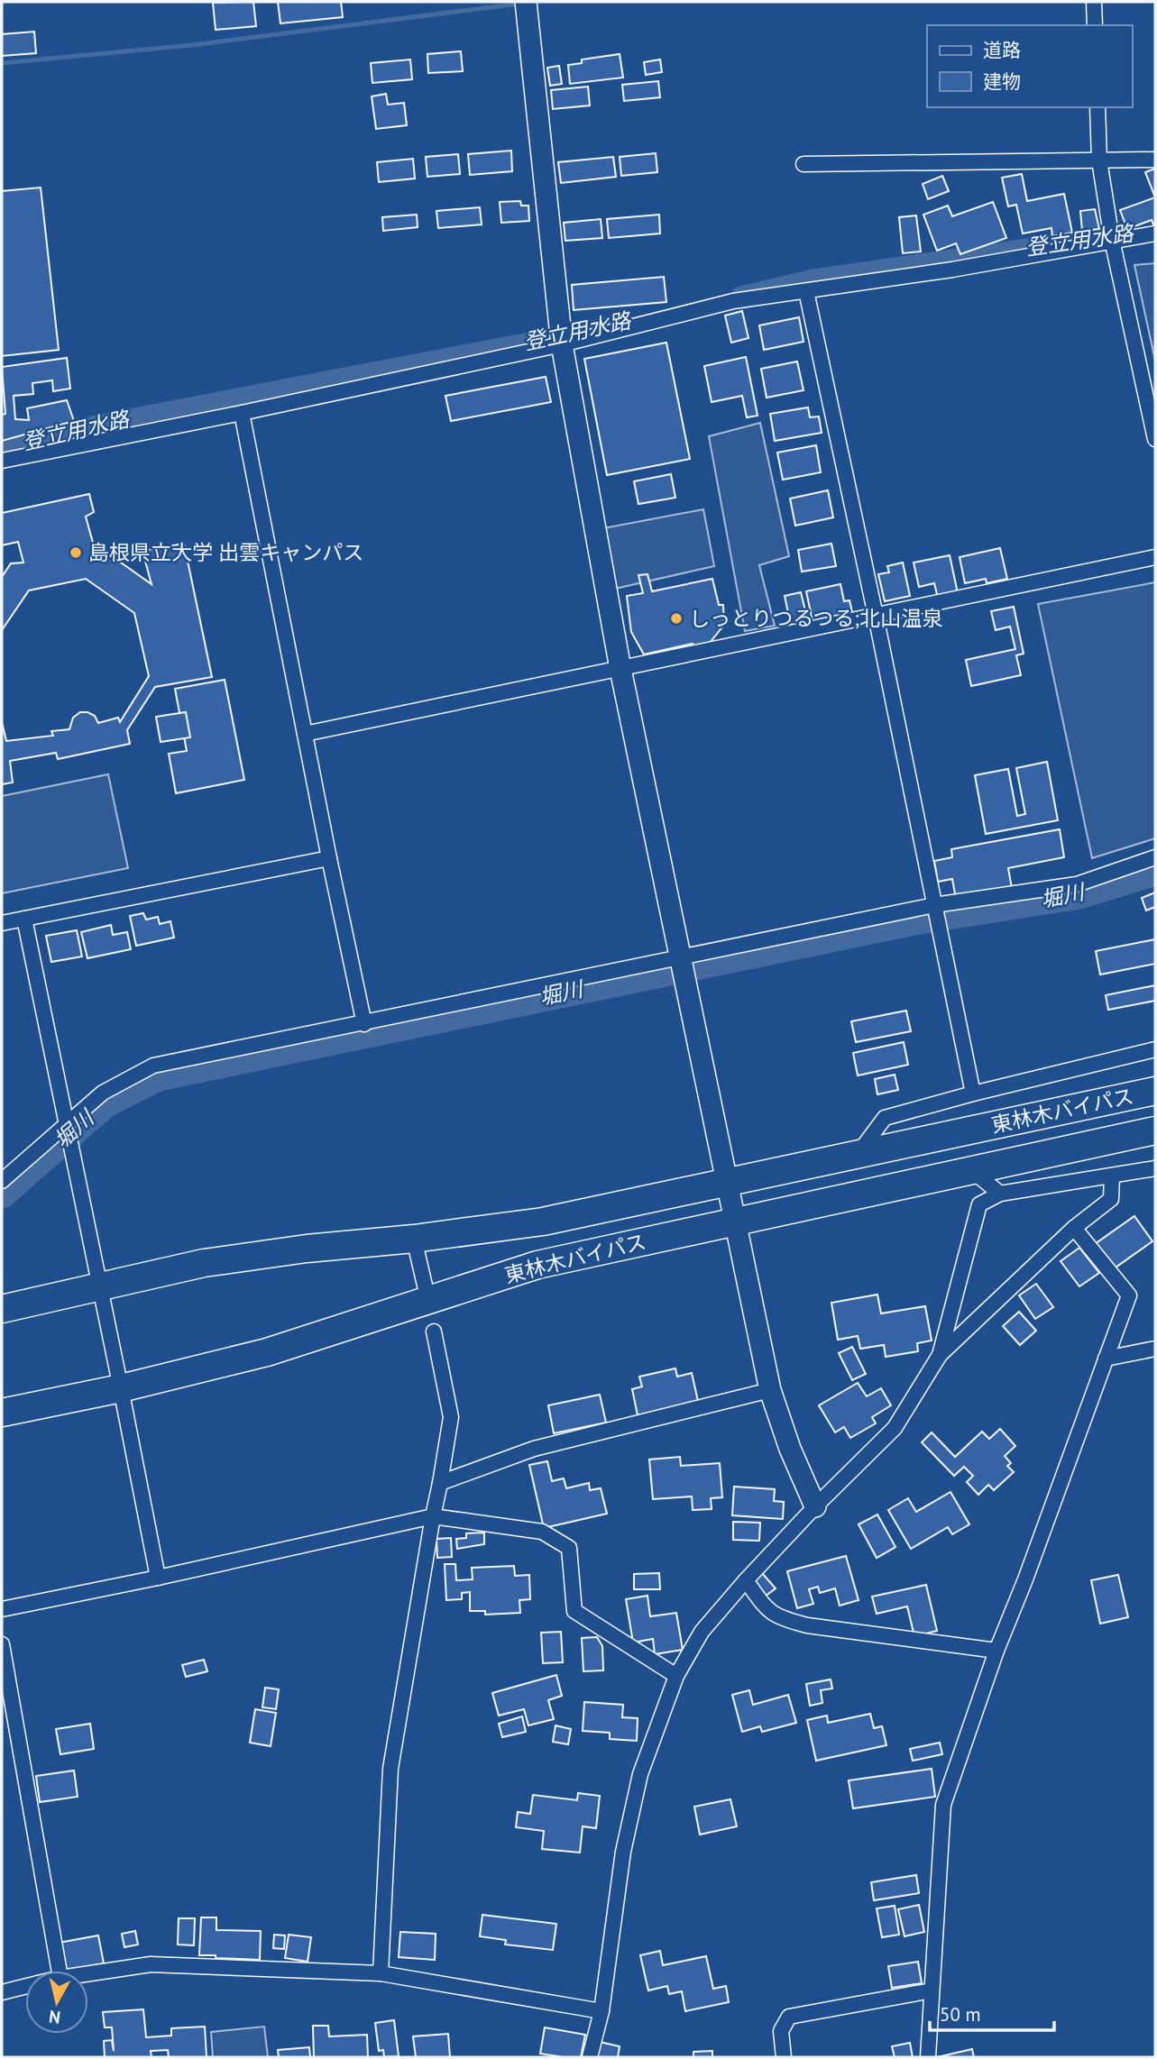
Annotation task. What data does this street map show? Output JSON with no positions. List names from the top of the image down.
{
  "streets": {
    "highway": ["東林木バイパス"]
  },
  "water": ["登立用水路", "堀川"],
  "places": ["島根県立大学 出雲キャンパス", "しっとりつるつる;北山温泉"],
  "legend": ["道路", "建物"],
  "scale_bar": "50 m",
  "north": "bottom"
}
